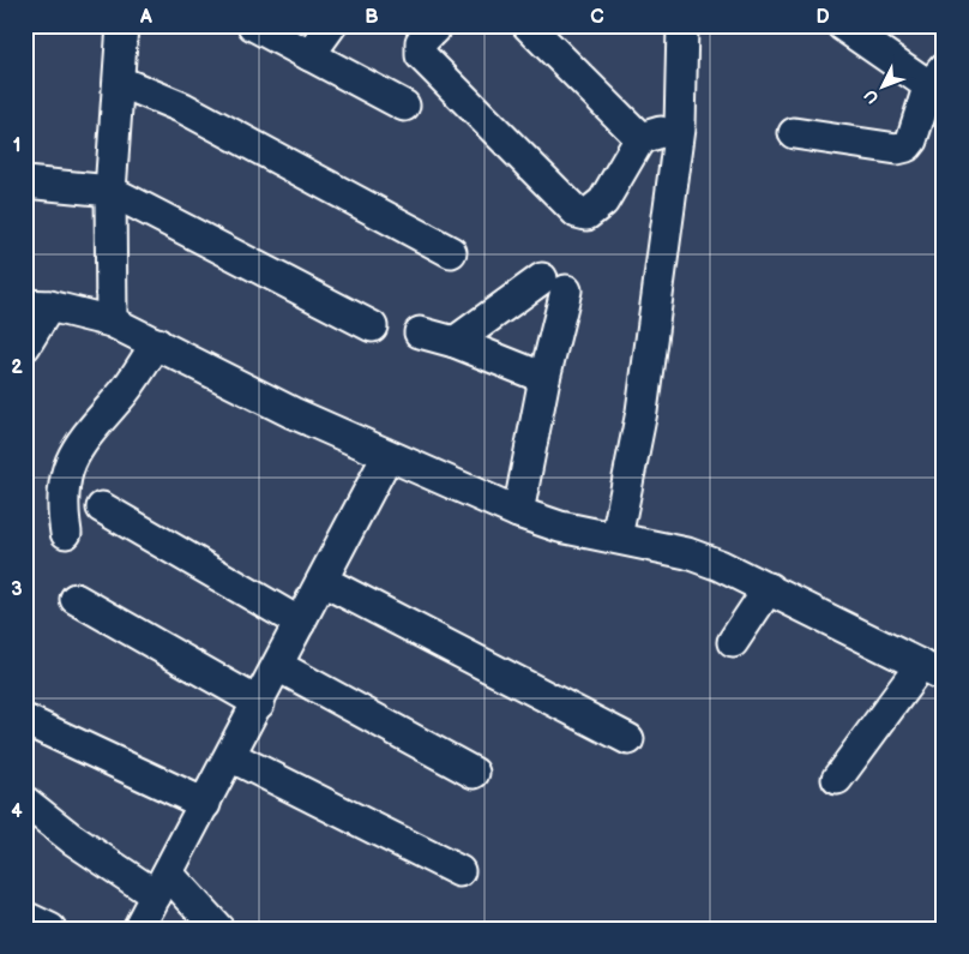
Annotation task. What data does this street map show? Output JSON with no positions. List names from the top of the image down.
{
  "north": "bottom left",
  "grid": {
    "columns": [
      "A",
      "B",
      "C",
      "D"
    ],
    "rows": [
      "1",
      "2",
      "3",
      "4"
    ]
  }
}
